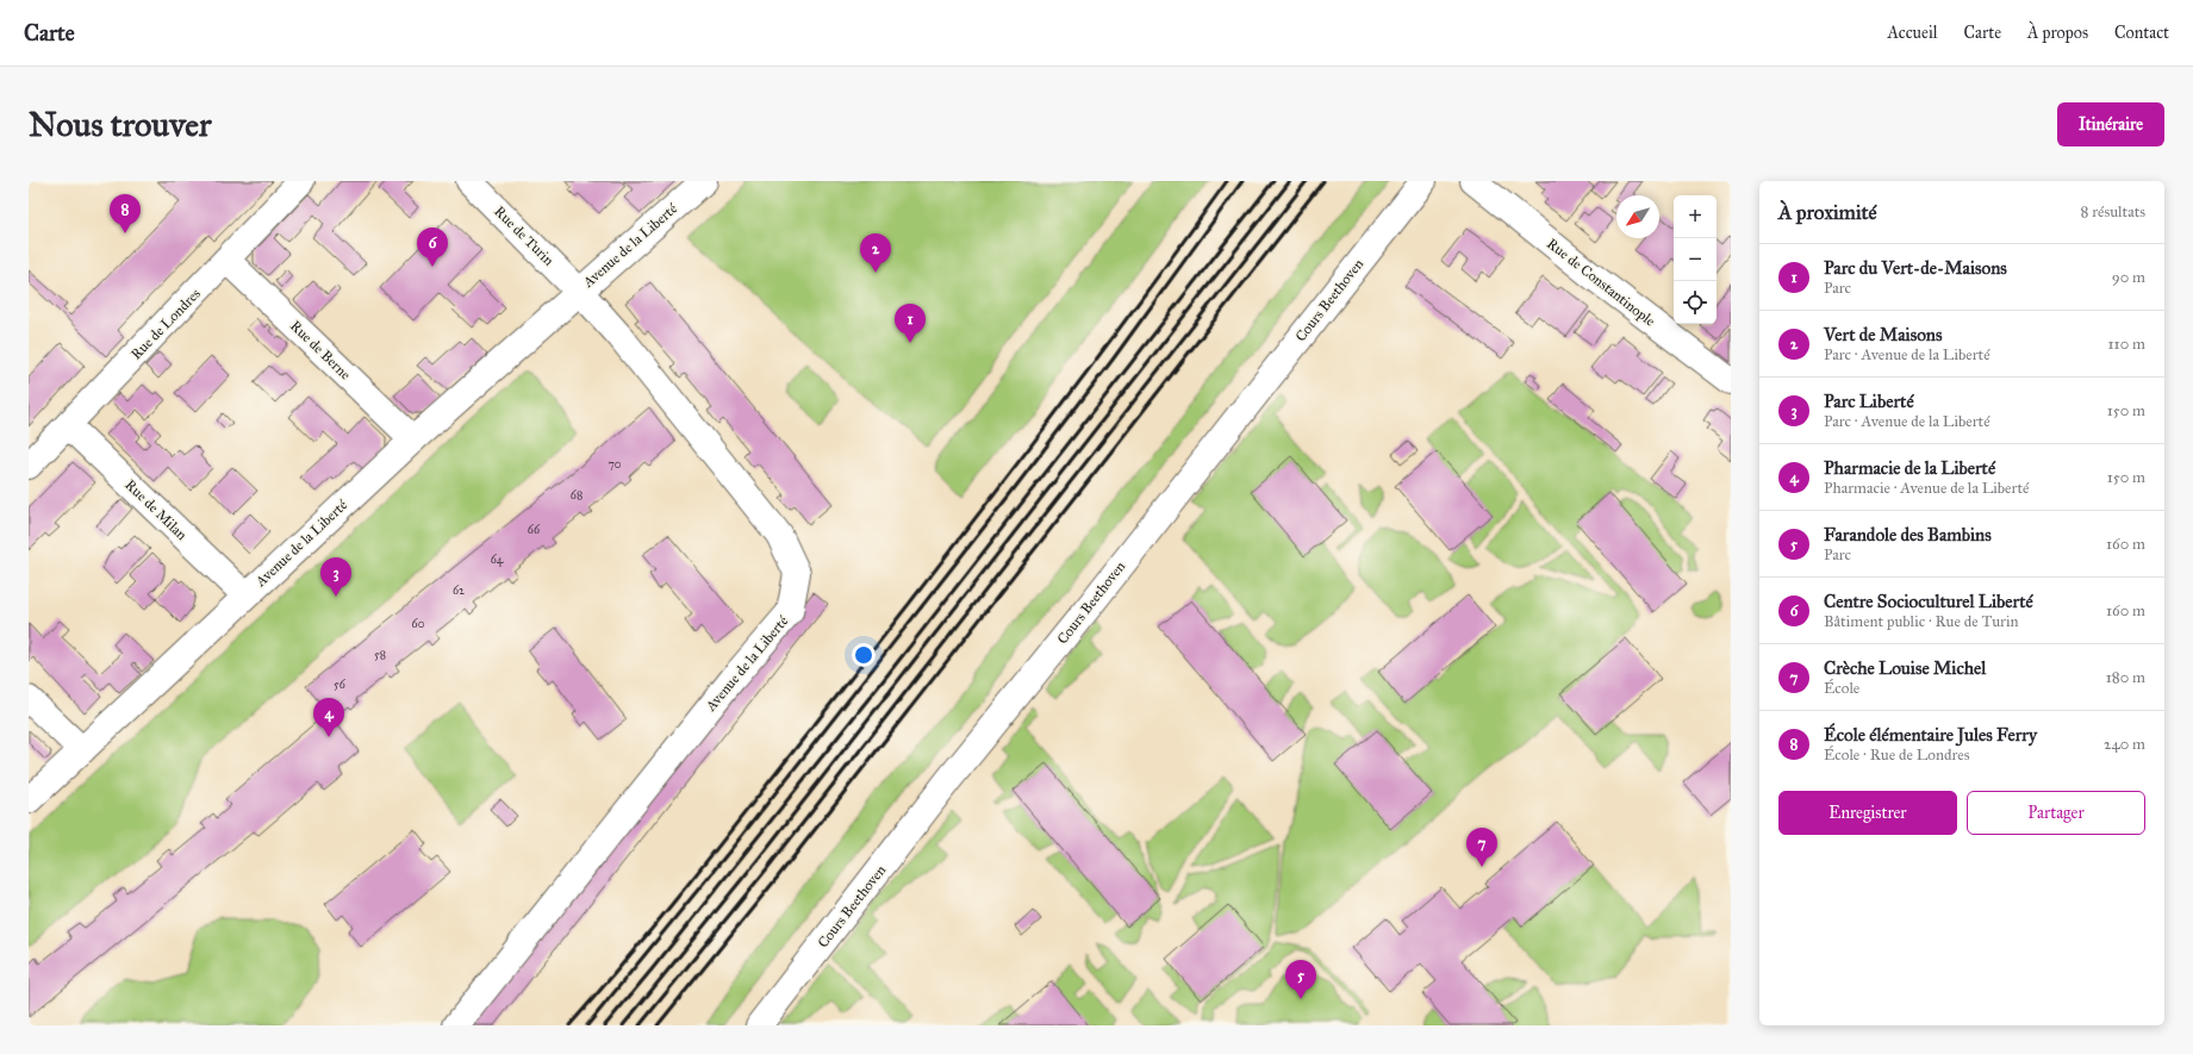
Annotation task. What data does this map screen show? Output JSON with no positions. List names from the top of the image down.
{
  "streets": {
    "street": [
      "Rue de Turin",
      "Avenue de la Liberté",
      "Rue de Constantinople",
      "Cours Beethoven",
      "Rue de Londres",
      "Rue de Berne",
      "Rue de Milan"
    ]
  },
  "crossings": [
    ["Rue de Turin", "Avenue de la Liberté"],
    ["Avenue de la Liberté", "Rue de Berne"],
    ["Avenue de la Liberté", "Rue de Milan"],
    ["Rue de Londres", "Rue de Berne"],
    ["Rue de Londres", "Rue de Milan"]
  ],
  "house_numbers": [
    "70",
    "68",
    "66",
    "64",
    "62",
    "60",
    "58",
    "56"
  ],
  "north": "bottom left",
  "page": {
    "header": "Carte",
    "nav": [
      "Accueil",
      "Carte",
      "À propos",
      "Contact"
    ],
    "buttons": [
      "Itinéraire",
      ["Enregistrer", "Partager"]
    ],
    "title": "Nous trouver",
    "heading": ["À proximité", "8 résultats"],
    "pins": [
      "8",
      "6",
      "2",
      "1",
      "3",
      "4",
      "7",
      "5"
    ],
    "map_buttons": ["+", "−"],
    "list": [
      {
        "mark": "1",
        "name": "Parc du Vert-de-Maisons",
        "note": "Parc",
        "value": "90 m"
      },
      {
        "mark": "2",
        "name": "Vert de Maisons",
        "note": "Parc · Avenue de la Liberté",
        "value": "110 m"
      },
      {
        "mark": "3",
        "name": "Parc Liberté",
        "note": "Parc · Avenue de la Liberté",
        "value": "150 m"
      },
      {
        "mark": "4",
        "name": "Pharmacie de la Liberté",
        "note": "Pharmacie · Avenue de la Liberté",
        "value": "150 m"
      },
      {
        "mark": "5",
        "name": "Farandole des Bambins",
        "note": "Parc",
        "value": "160 m"
      },
      {
        "mark": "6",
        "name": "Centre Socioculturel Liberté",
        "note": "Bâtiment public · Rue de Turin",
        "value": "160 m"
      },
      {
        "mark": "7",
        "name": "Crèche Louise Michel",
        "note": "École",
        "value": "180 m"
      },
      {
        "mark": "8",
        "name": "École élémentaire Jules Ferry",
        "note": "École · Rue de Londres",
        "value": "240 m"
      }
    ]
  }
}
